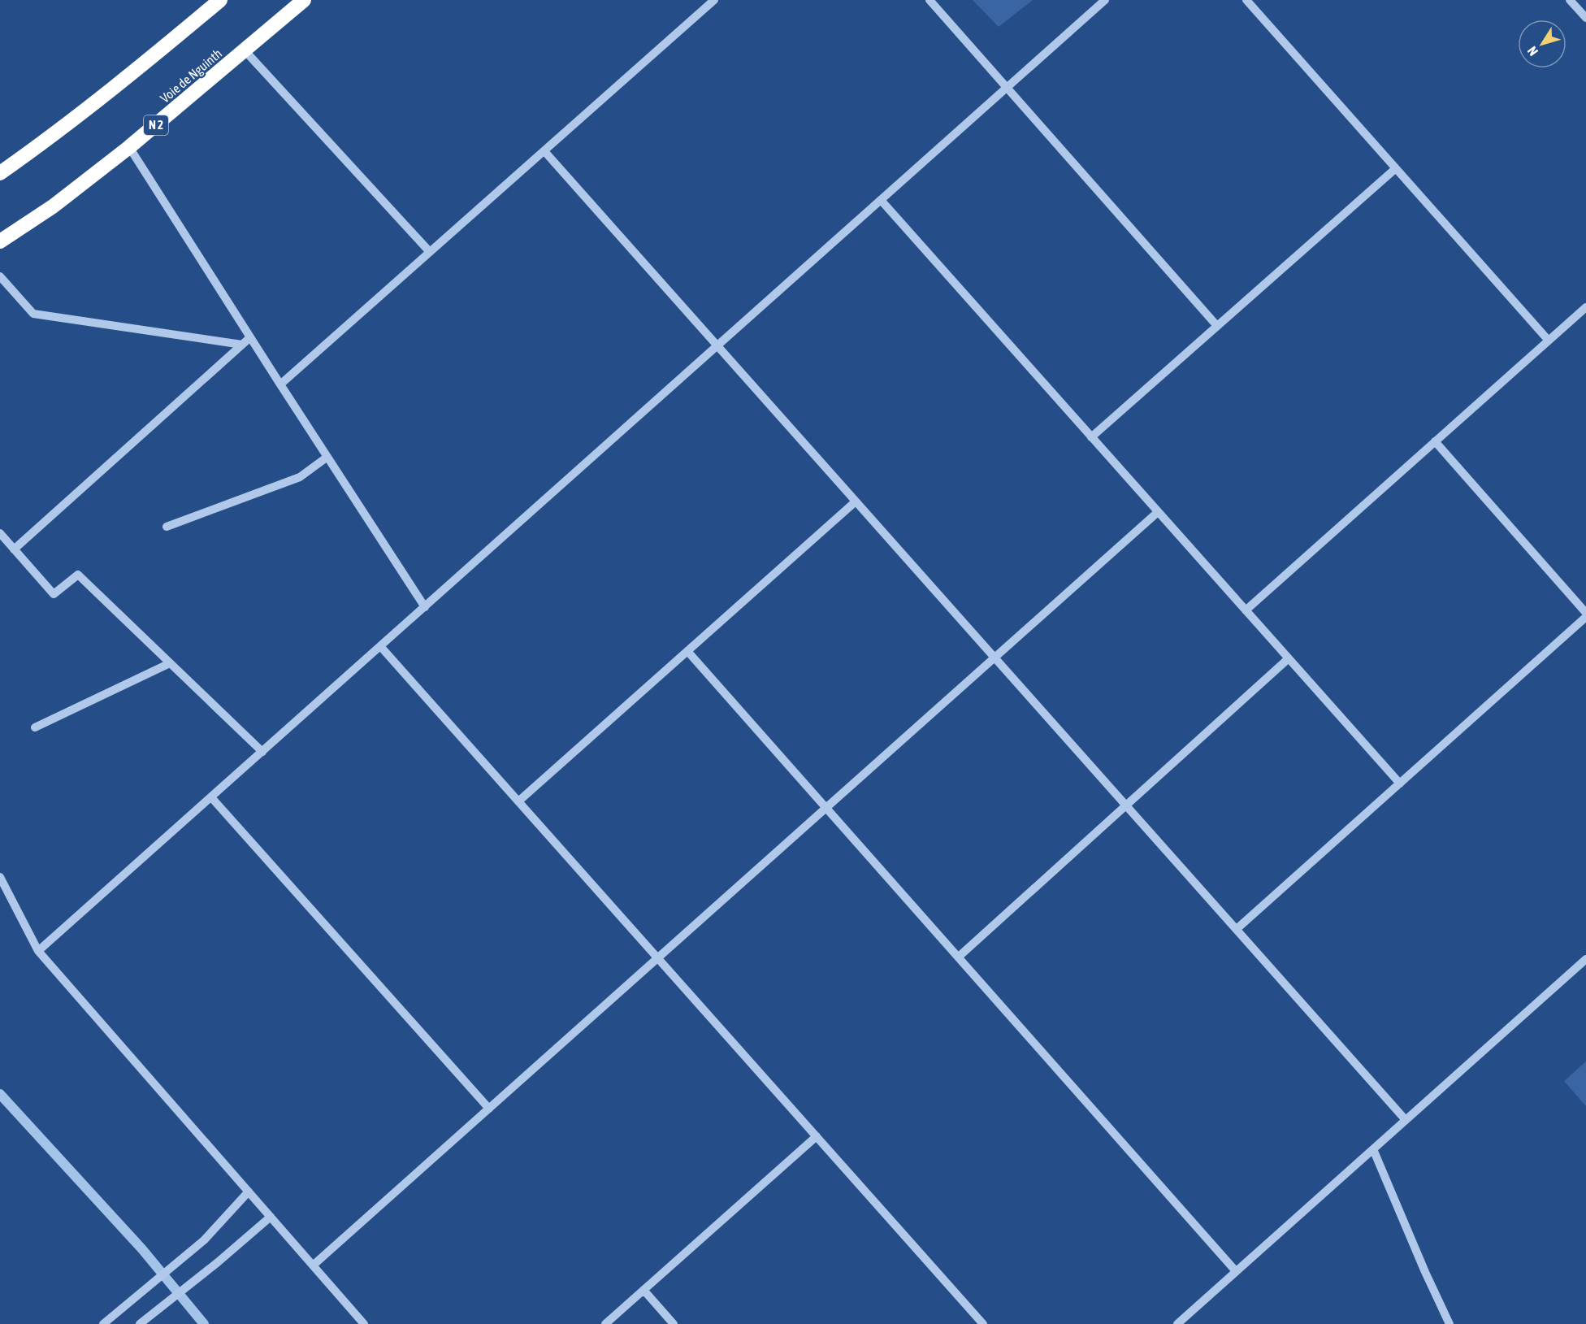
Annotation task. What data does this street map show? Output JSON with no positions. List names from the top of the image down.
{
  "streets": {
    "highway": ["Voie de Nguinth", "N 2"]
  },
  "north": "bottom left"
}
